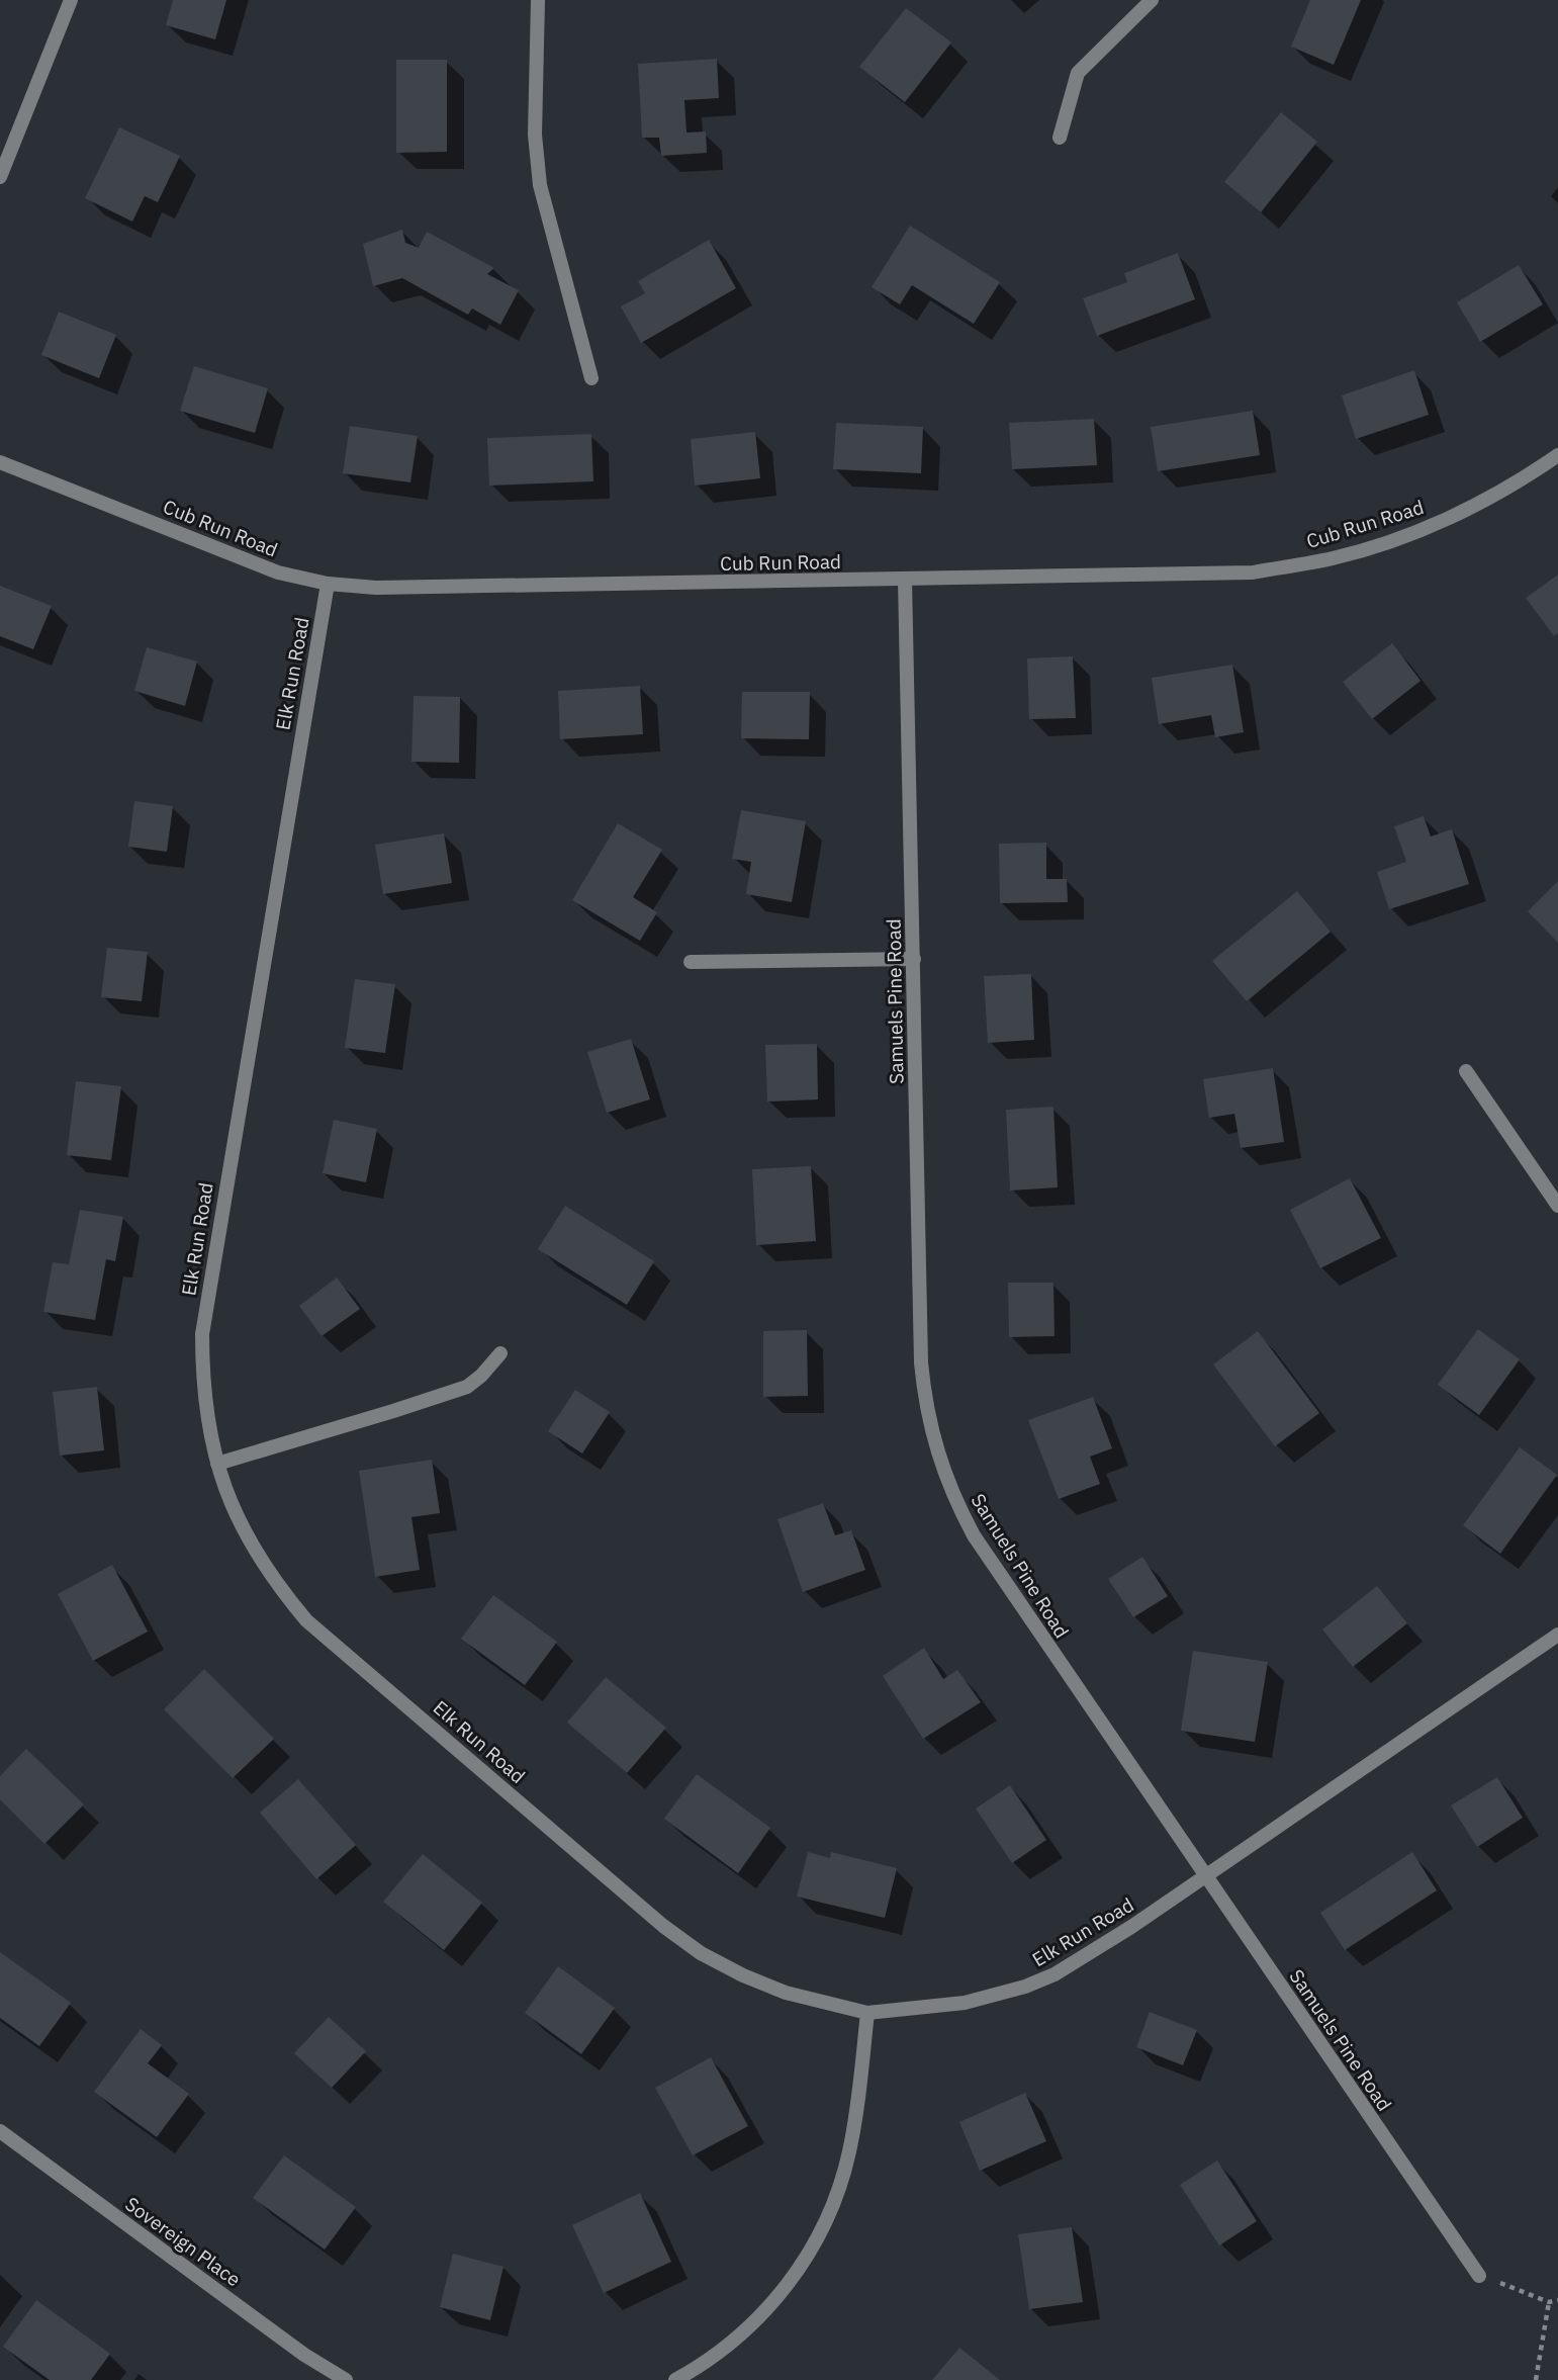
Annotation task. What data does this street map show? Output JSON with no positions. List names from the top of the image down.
{
  "streets": {
    "street": [
      "Cub Run Road",
      "Elk Run Road",
      "Samuels Pine Road",
      "Sovereign Place"
    ]
  },
  "crossings": [
    ["Cub Run Road", "Elk Run Road"],
    ["Cub Run Road", "Samuels Pine Road"],
    ["Elk Run Road", "Samuels Pine Road"]
  ]
}
